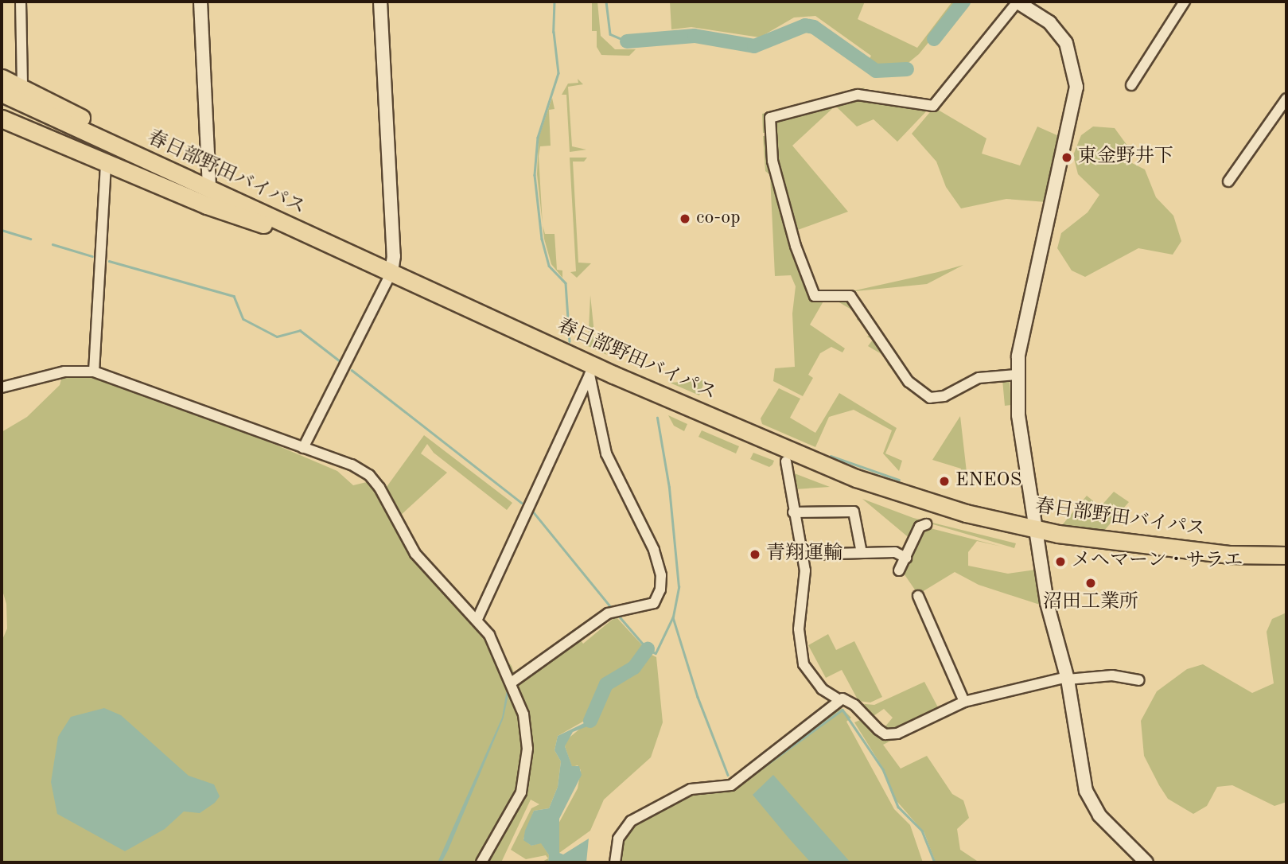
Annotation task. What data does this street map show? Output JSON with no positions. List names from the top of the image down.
{
  "streets": {
    "highway": ["春日部野田バイパス"]
  },
  "places": [
    "東金野井下",
    "co-op",
    "ENEOS",
    "青翔運輸",
    "メヘマーン・サラエ",
    "沼田工業所"
  ]
}
